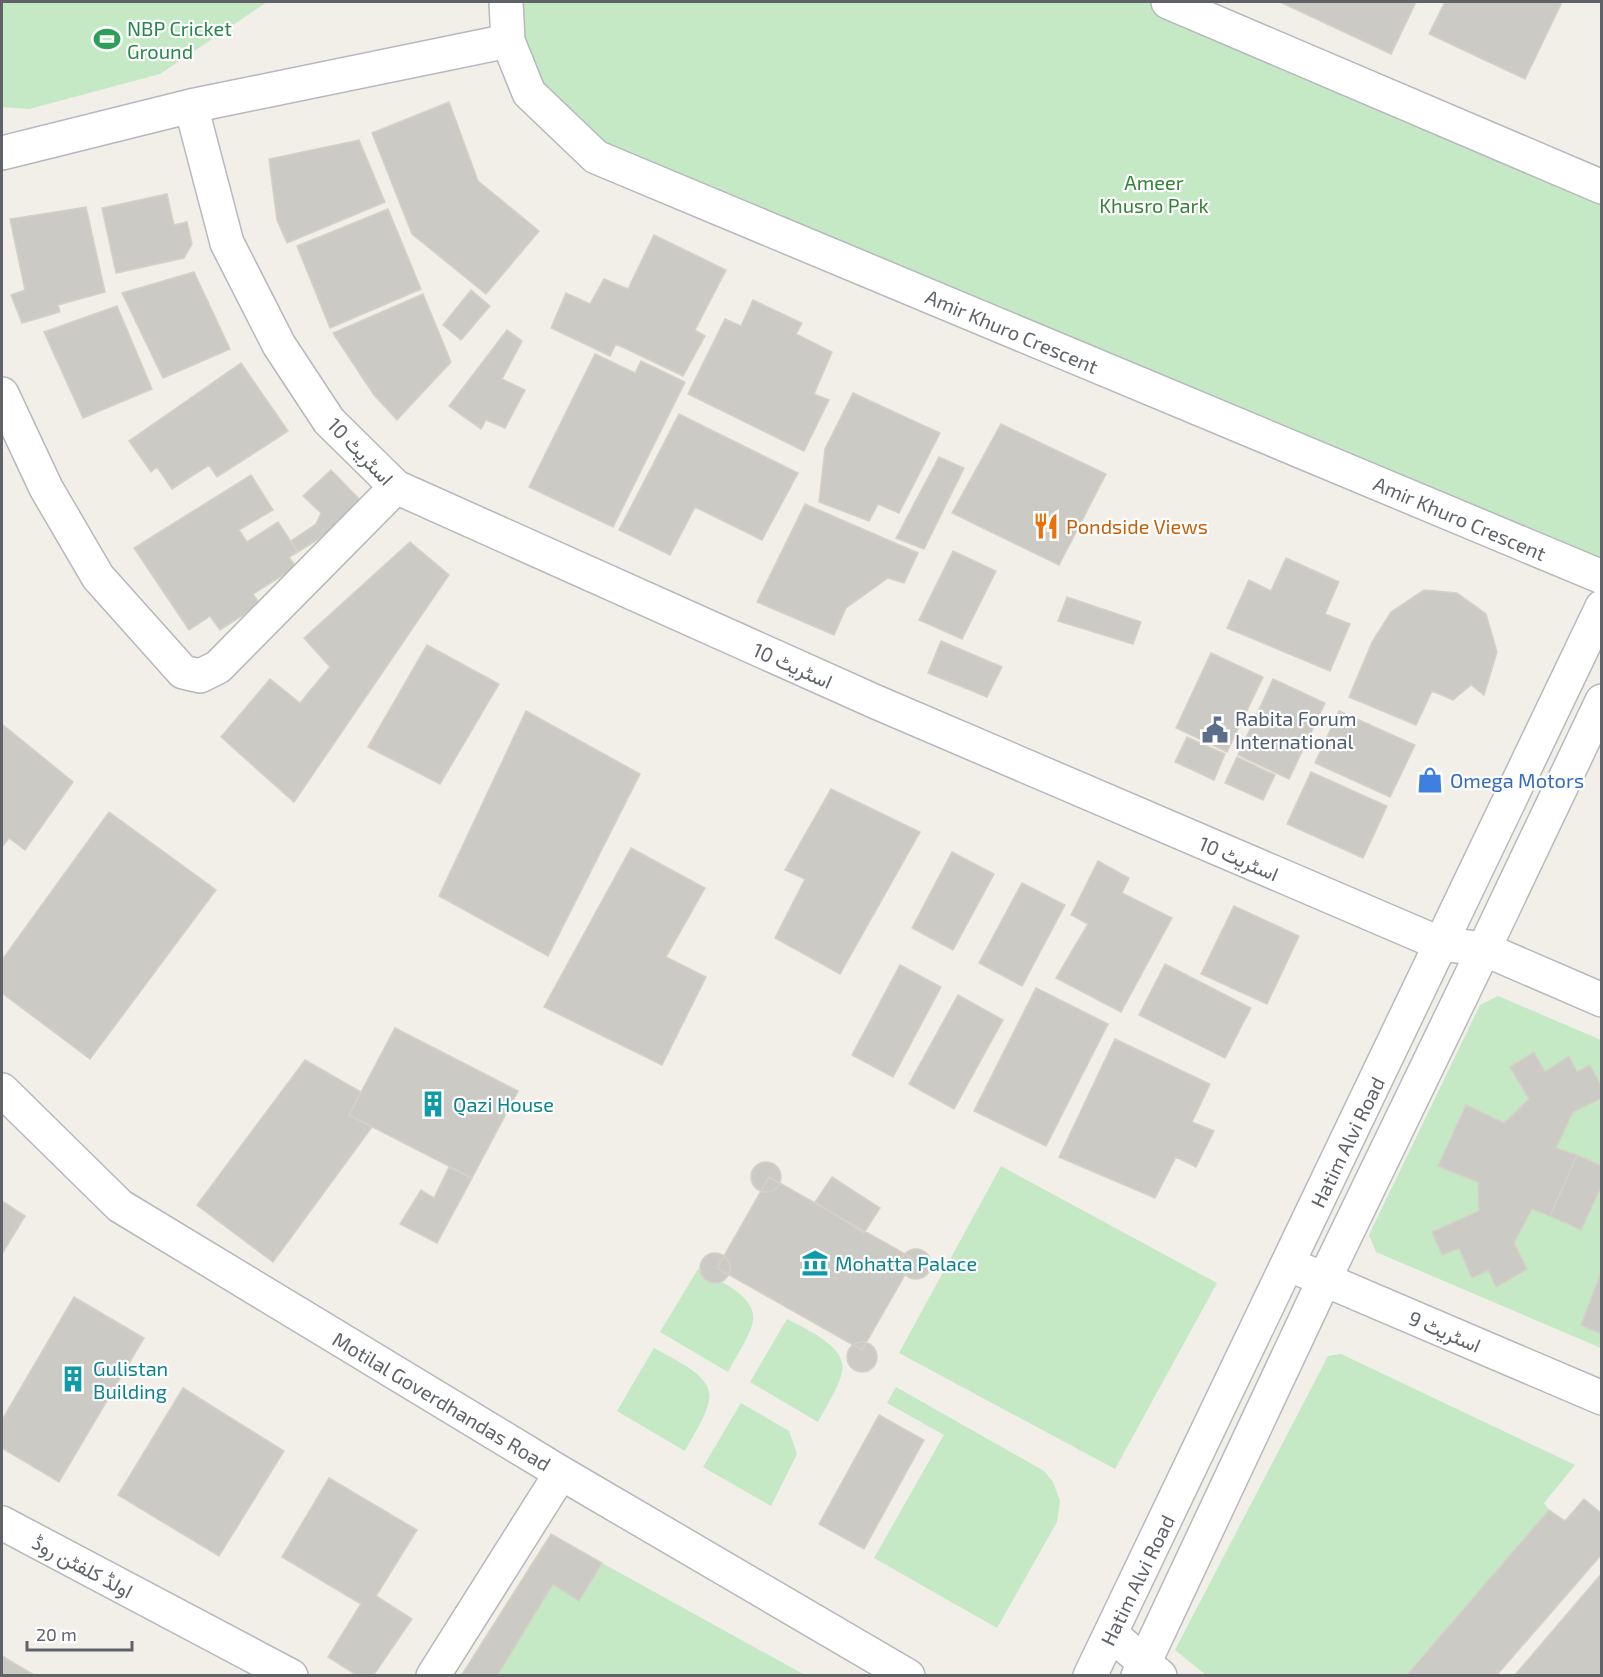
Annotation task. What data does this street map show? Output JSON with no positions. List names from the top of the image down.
{
  "streets": {
    "street": [
      "Amir Khuro Crescent",
      "اسٹریٹ 10",
      "Hatim Alvi Road",
      "اسٹریٹ 9",
      "Motilal Goverdhandas Road",
      "اولڈ کلفٹن روڈ"
    ]
  },
  "crossings": [
    ["اسٹریٹ 10", "Hatim Alvi Road"],
    ["Hatim Alvi Road", "اسٹریٹ 9"]
  ],
  "parks": ["Ameer Khusro Park"],
  "places": {
    "sports": ["NBP Cricket Ground"],
    "restaurant": ["Pondside Views"],
    "public building": ["Rabita Forum International"],
    "shop": ["Omega Motors"],
    "building": ["Qazi House", "Gulistan Building"],
    "museum": ["Mohatta Palace"]
  },
  "scale_bar": "20 m"
}
